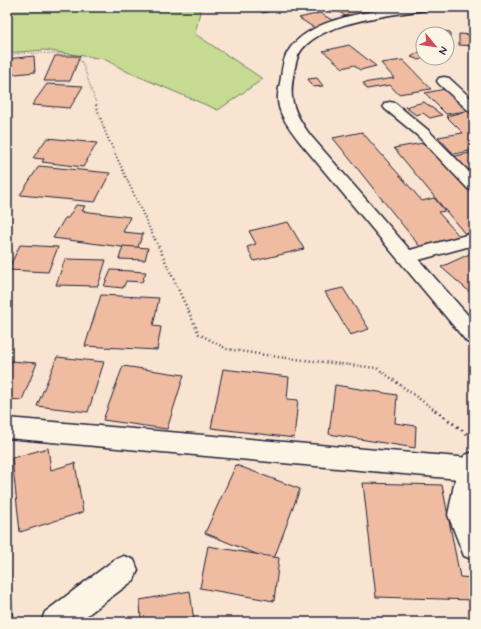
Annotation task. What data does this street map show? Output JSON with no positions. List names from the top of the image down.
{
  "north": "bottom right"
}
